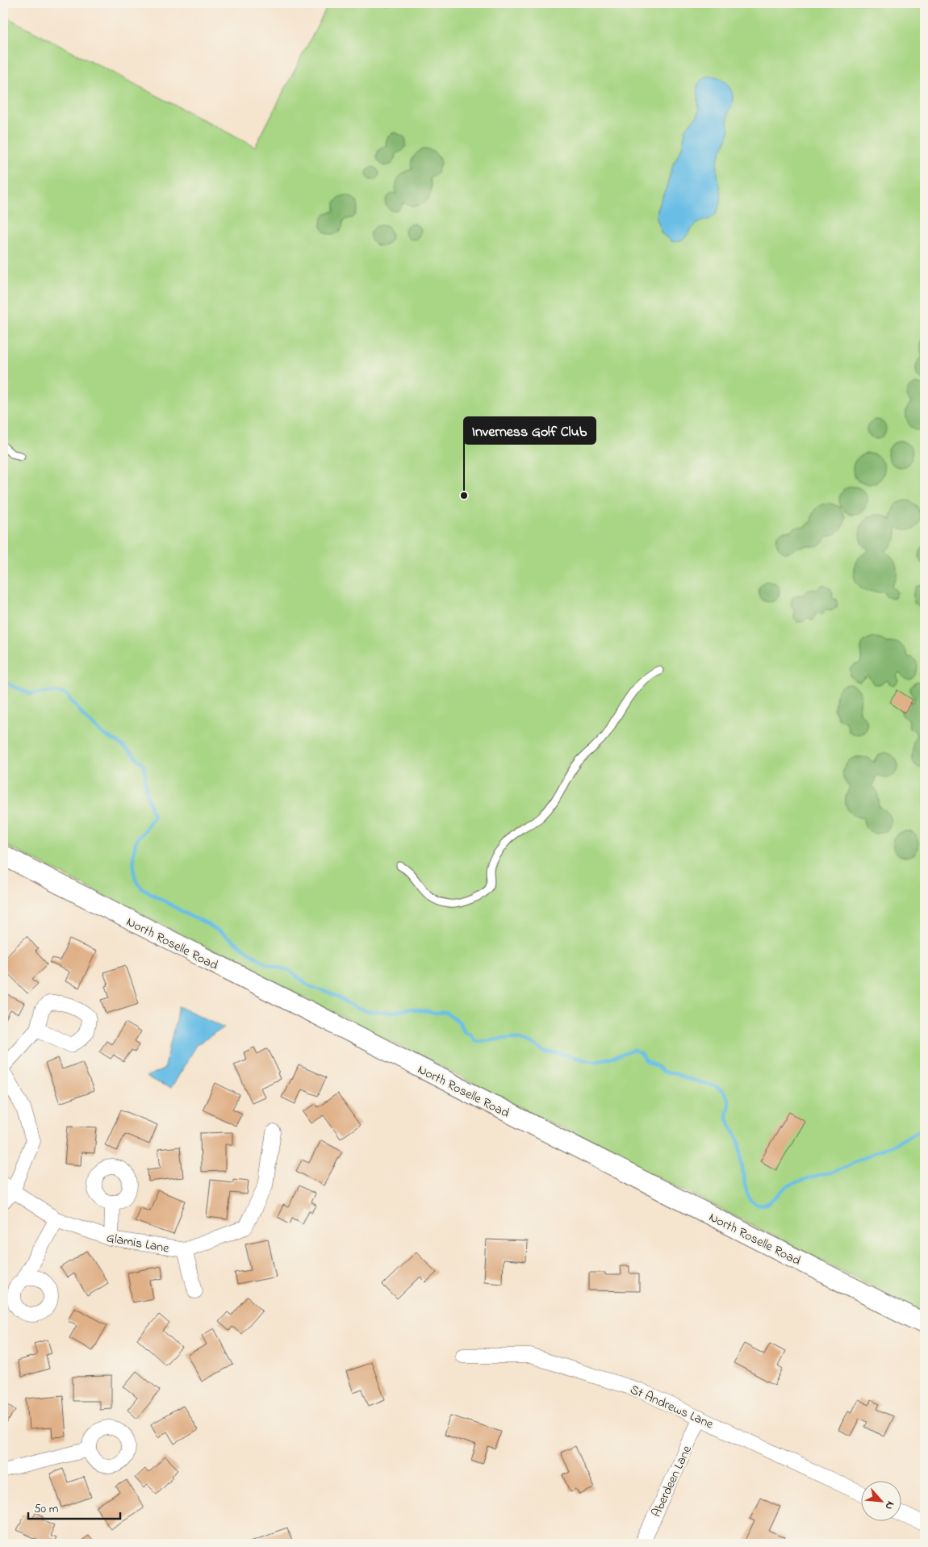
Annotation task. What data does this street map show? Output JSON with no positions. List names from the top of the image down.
{
  "streets": {
    "main road": ["North Roselle Road"],
    "street": ["Glamis Lane", "St Andrews Lane", "Aberdeen Lane"]
  },
  "crossings": [
    ["St Andrews Lane", "Aberdeen Lane"]
  ],
  "places": ["Inverness Golf Club"],
  "scale_bar": "50 m",
  "north": "bottom right"
}
